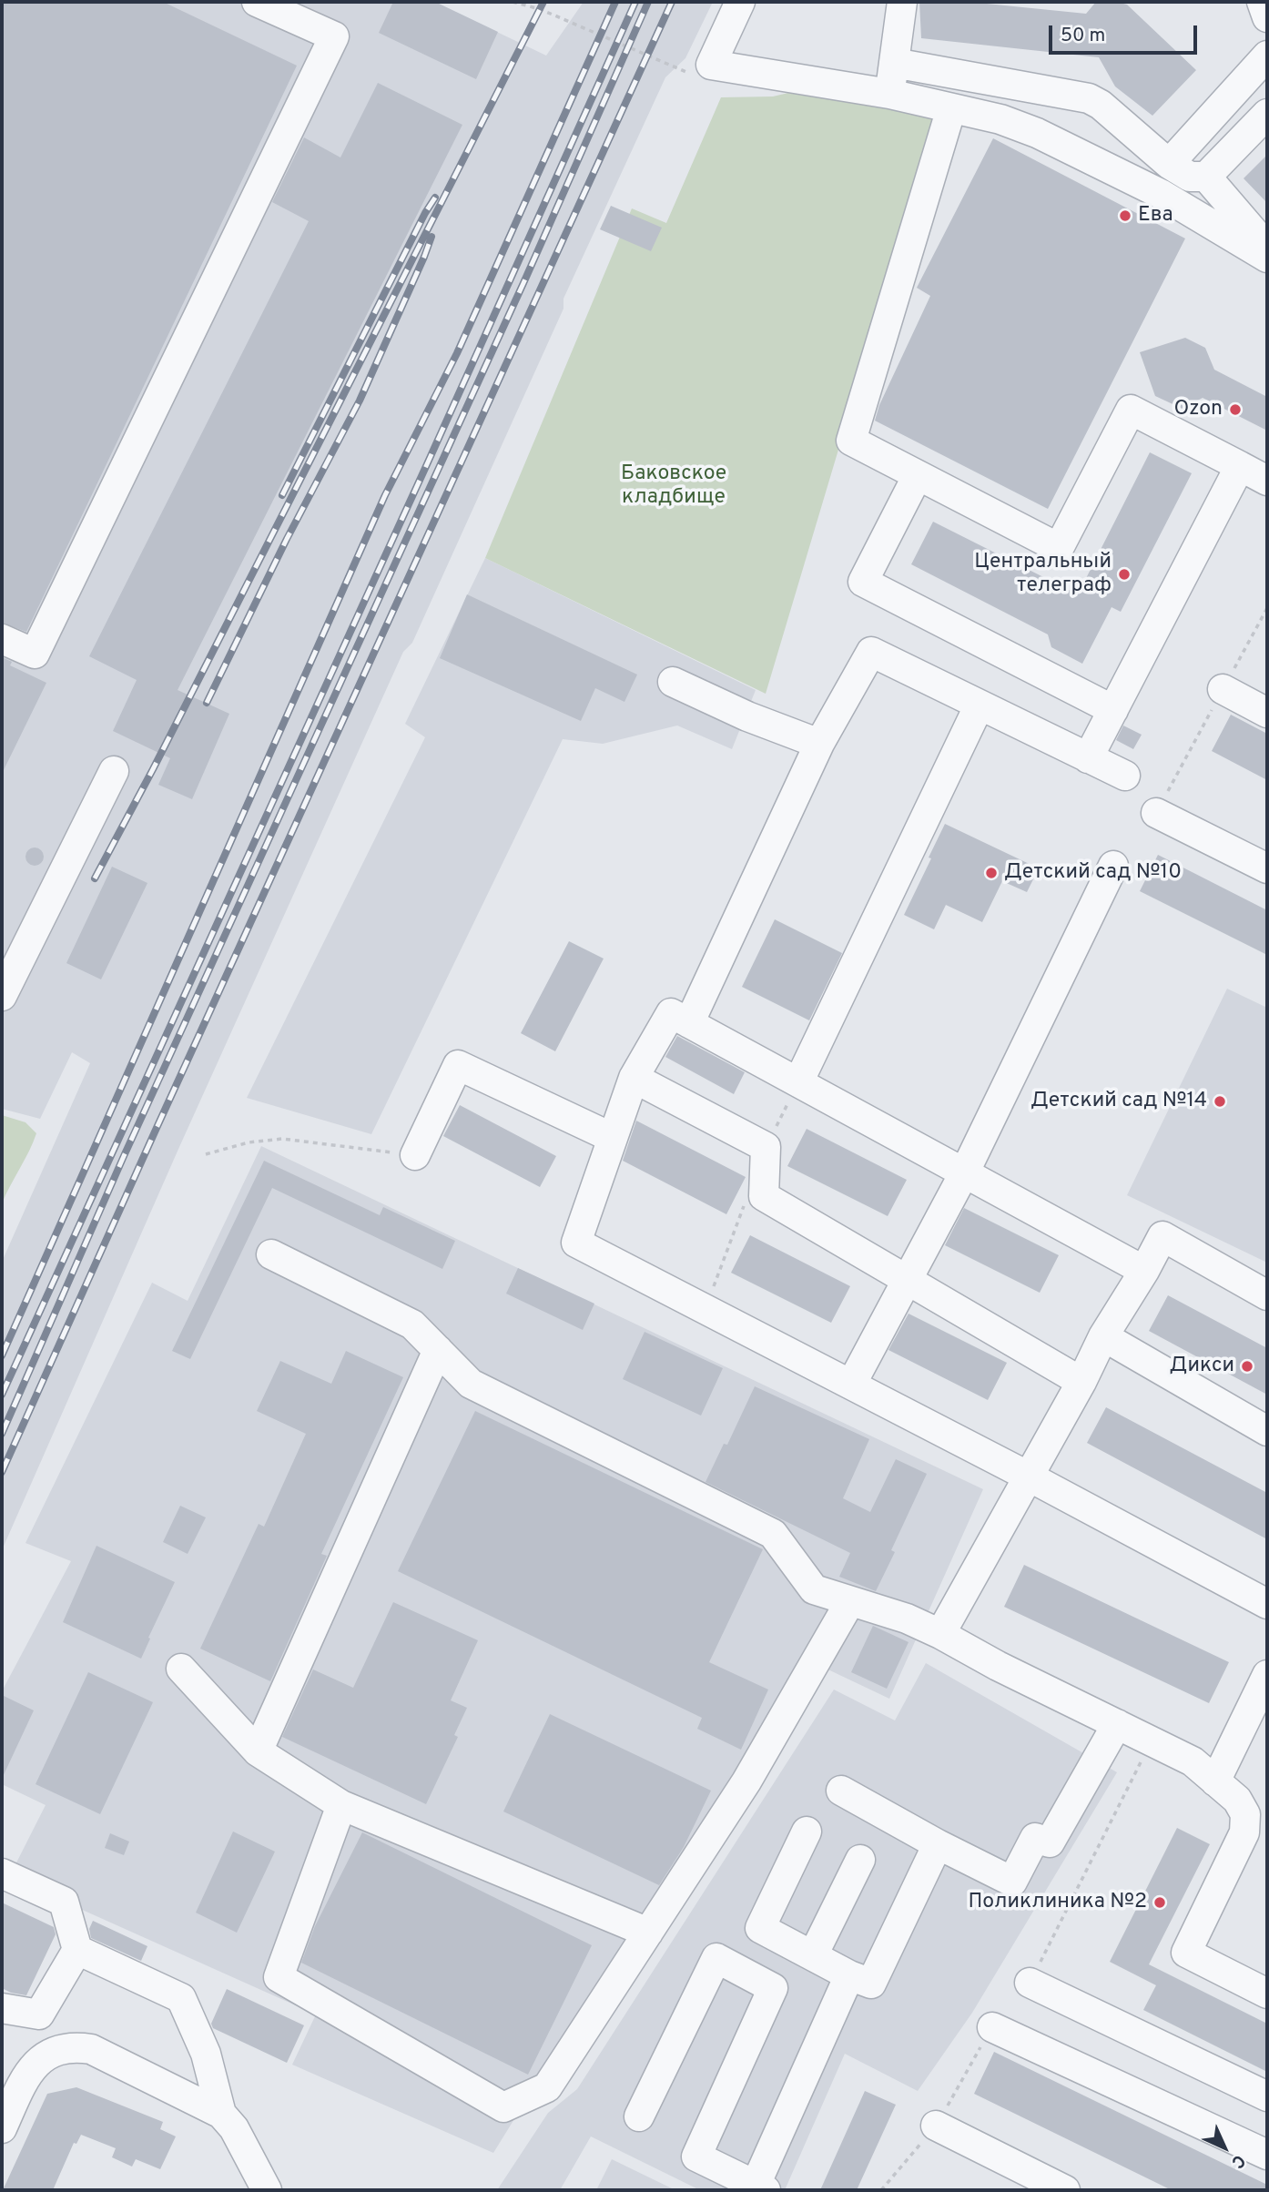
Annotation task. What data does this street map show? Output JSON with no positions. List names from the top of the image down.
{
  "parks": ["Баковское кладбище"],
  "places": [
    "Ева",
    "Ozon",
    "Центральный телеграф",
    "Детский сад №10",
    "Детский сад №14",
    "Дикси",
    "Поликлиника №2"
  ],
  "scale_bar": "50 m",
  "north": "bottom right"
}
